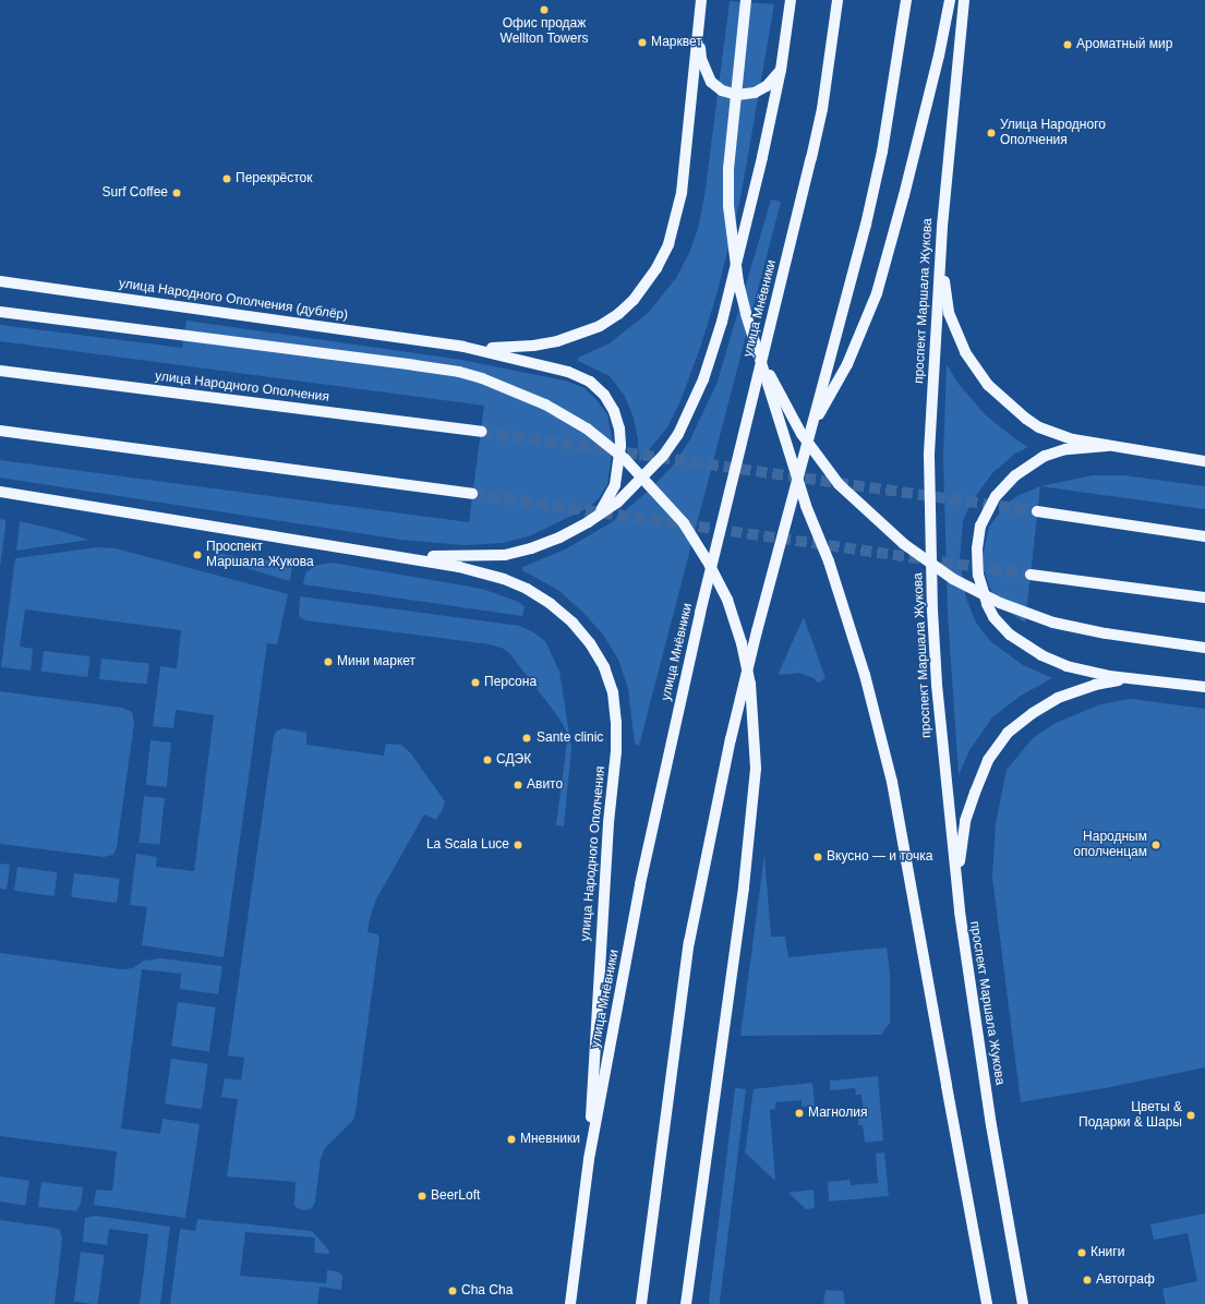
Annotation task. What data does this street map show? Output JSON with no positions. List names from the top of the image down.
{
  "streets": {
    "main road": [
      "улица Народного Ополчения (дублёр)",
      "проспект Маршала Жукова",
      "улица Мнёвники",
      "улица Народного Ополчения"
    ]
  },
  "crossings": [
    ["улица Мнёвники", "улица Народного Ополчения"]
  ],
  "places": [
    "Офис продаж Wellton Towers",
    "Марквет",
    "Ароматный мир",
    "Улица Народного Ополчения",
    "Перекрёсток",
    "Surf Coffee",
    "Проспект Маршала Жукова",
    "Мини маркет",
    "Персона",
    "Sante clinic",
    "СДЭК",
    "Авито",
    "La Scala Luce",
    "Народным ополченцам",
    "Вкусно — и точка",
    "Магнолия",
    "Цветы & Подарки & Шары",
    "Мневники",
    "BeerLoft",
    "Книги",
    "Автограф",
    "Cha Cha"
  ]
}
